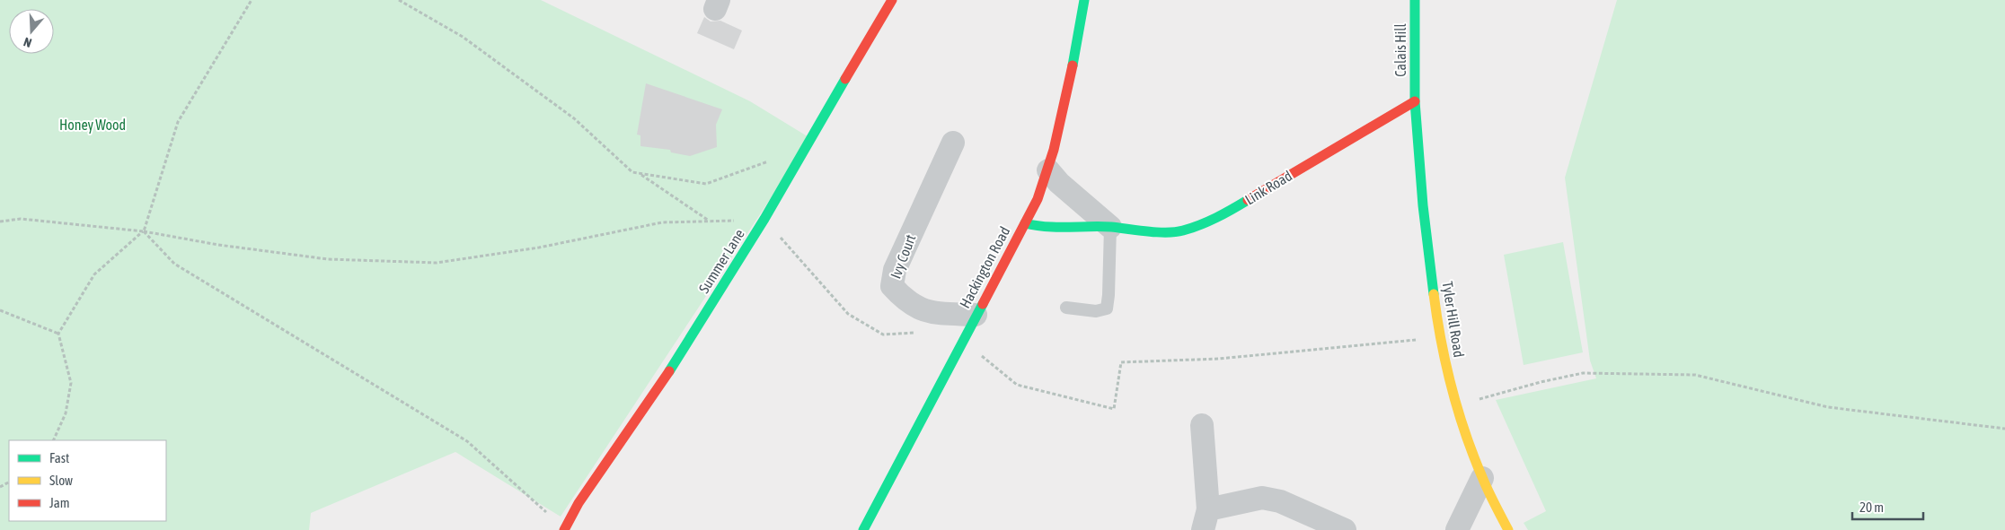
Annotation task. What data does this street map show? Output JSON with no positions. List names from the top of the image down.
{
  "streets": {
    "street": [
      "Calais Hill",
      "Link Road",
      "Ivy Court",
      "Summer Lane",
      "Hackington Road",
      "Tyler Hill Road"
    ]
  },
  "crossings": [
    ["Calais Hill", "Link Road"],
    ["Calais Hill", "Tyler Hill Road"],
    ["Link Road", "Hackington Road"],
    ["Link Road", "Tyler Hill Road"],
    ["Ivy Court", "Hackington Road"]
  ],
  "parks": ["Honey Wood"],
  "legend": ["Fast", "Slow", "Jam"],
  "scale_bar": "20 m",
  "north": "bottom"
}
